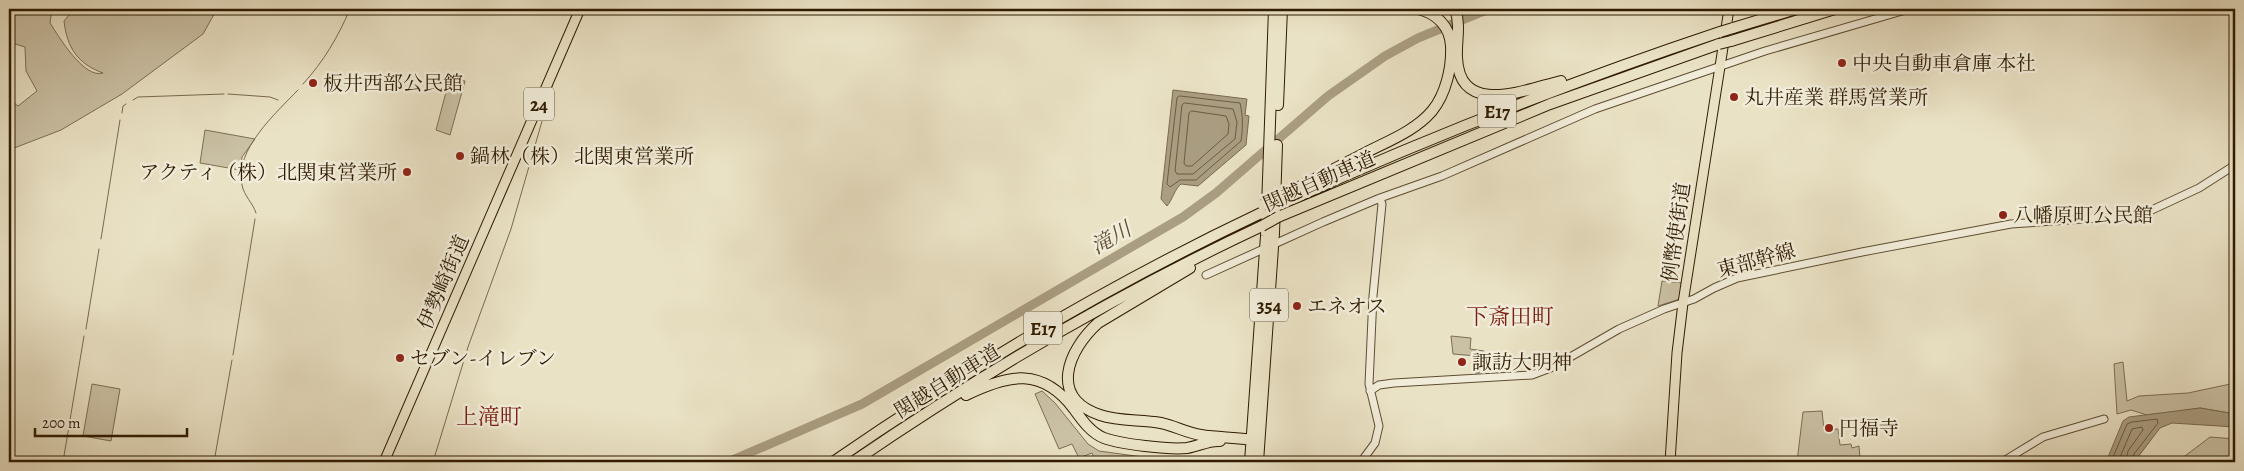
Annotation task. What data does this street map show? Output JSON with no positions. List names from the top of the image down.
{
  "streets": {
    "highway": ["E17", "関越自動車道", "354"],
    "main road": ["24", "例幣使街道", "伊勢崎街道"],
    "street": ["東部幹線"]
  },
  "crossings": [
    ["例幣使街道", "東部幹線"]
  ],
  "districts": ["下斎田町", "上滝町"],
  "water": ["滝川"],
  "places": [
    "中央自動車倉庫 本社",
    "板井西部公民館",
    "丸井産業 群馬営業所",
    "鍋林（株） 北関東営業所",
    "アクティ（株）北関東営業所",
    "八幡原町公民館",
    "エネオス",
    "セブン-イレブン",
    "諏訪大明神",
    "円福寺"
  ],
  "scale_bar": "200 m"
}
